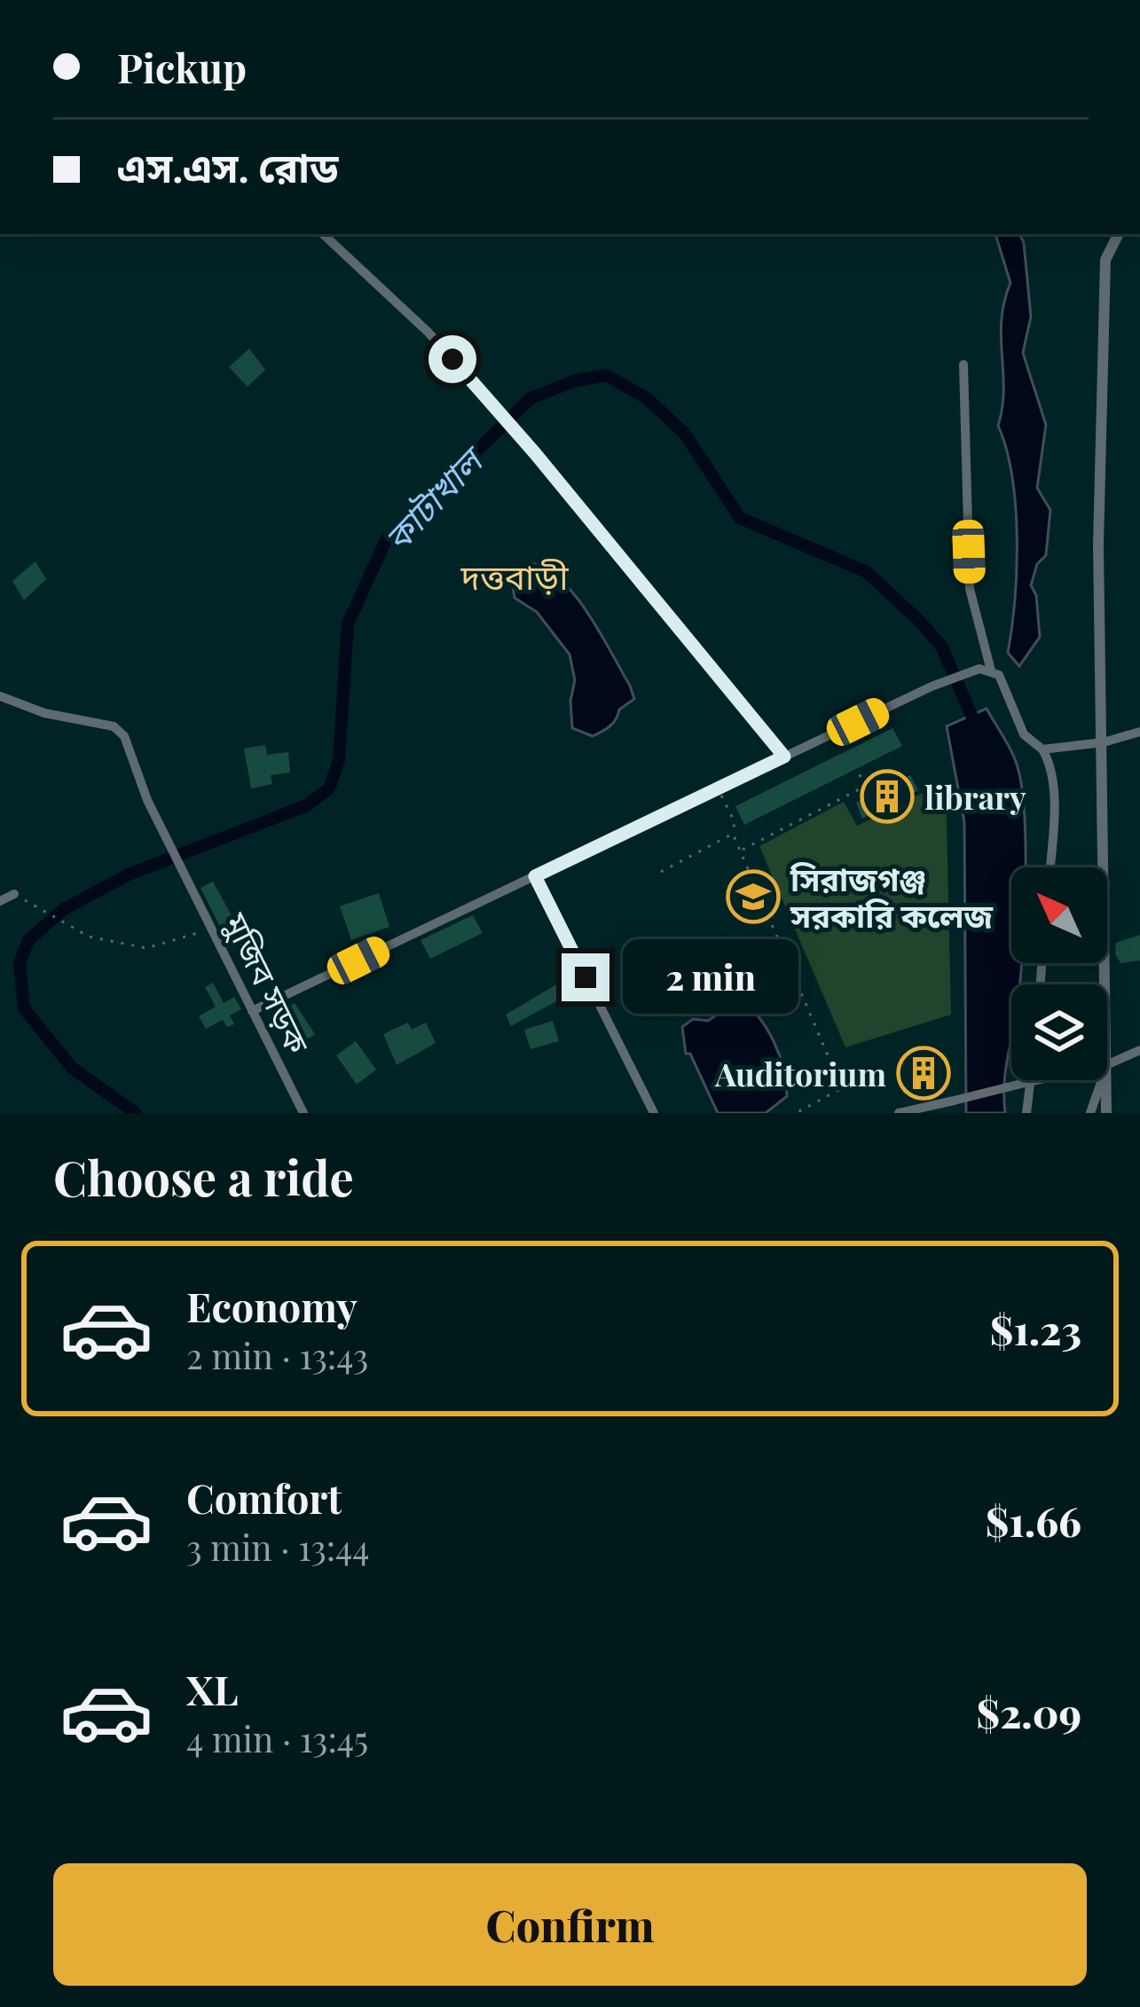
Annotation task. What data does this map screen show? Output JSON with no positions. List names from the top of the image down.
{
  "streets": {
    "street": ["মুজিব সড়ক"]
  },
  "districts": ["দত্তবাড়ী"],
  "water": ["কাটাখাল"],
  "places": {
    "building": ["library", "Auditorium"],
    "school or university": ["সিরাজগঞ্জ সরকারি কলেজ"]
  },
  "north": "top left",
  "page": {
    "banner": ["Pickup", "এস.এস. রোড"],
    "bubble": "2 min",
    "heading": "Choose a ride",
    "list": [
      {
        "name": "Economy",
        "note": "2 min · 13:43",
        "value": "$1.23"
      },
      {
        "name": "Comfort",
        "note": "3 min · 13:44",
        "value": "$1.66"
      },
      {
        "name": "XL",
        "note": "4 min · 13:45",
        "value": "$2.09"
      }
    ],
    "buttons": "Confirm"
  }
}
